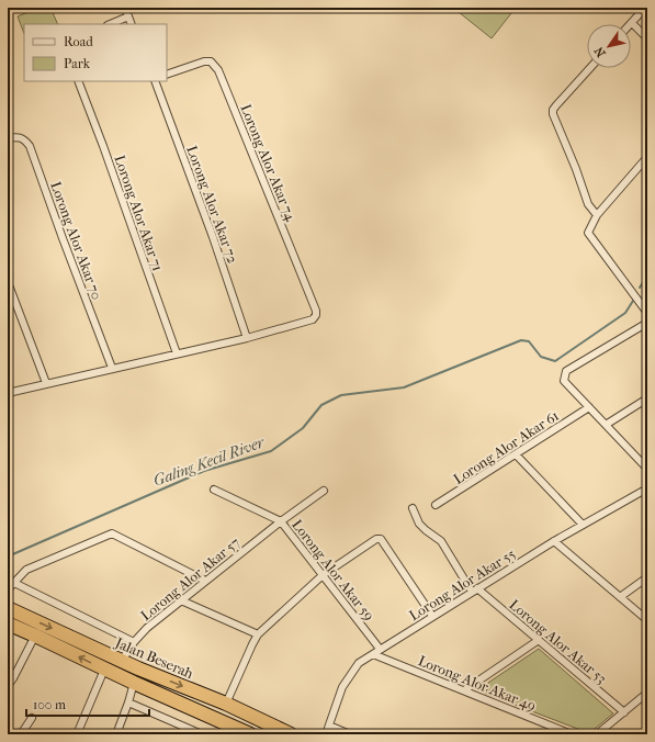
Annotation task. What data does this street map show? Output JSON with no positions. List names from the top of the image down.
{
  "streets": {
    "highway": ["Jalan Beserah"],
    "street": [
      "Lorong Alor Akar 74",
      "Lorong Alor Akar 72",
      "Lorong Alor Akar 71",
      "Lorong Alor Akar 70",
      "Lorong Alor Akar 61",
      "Lorong Alor Akar 59",
      "Lorong Alor Akar 57",
      "Lorong Alor Akar 55",
      "Lorong Alor Akar 53",
      "Lorong Alor Akar 49"
    ]
  },
  "crossings": [
    ["Lorong Alor Akar 74", "Lorong Alor Akar 72"],
    ["Lorong Alor Akar 59", "Lorong Alor Akar 57"],
    ["Lorong Alor Akar 59", "Lorong Alor Akar 55"],
    ["Lorong Alor Akar 57", "Jalan Beserah"],
    ["Lorong Alor Akar 55", "Lorong Alor Akar 53"],
    ["Lorong Alor Akar 55", "Lorong Alor Akar 49"]
  ],
  "water": ["Galing Kecil River"],
  "legend": ["Road", "Park"],
  "scale_bar": "100 m",
  "north": "bottom left"
}
